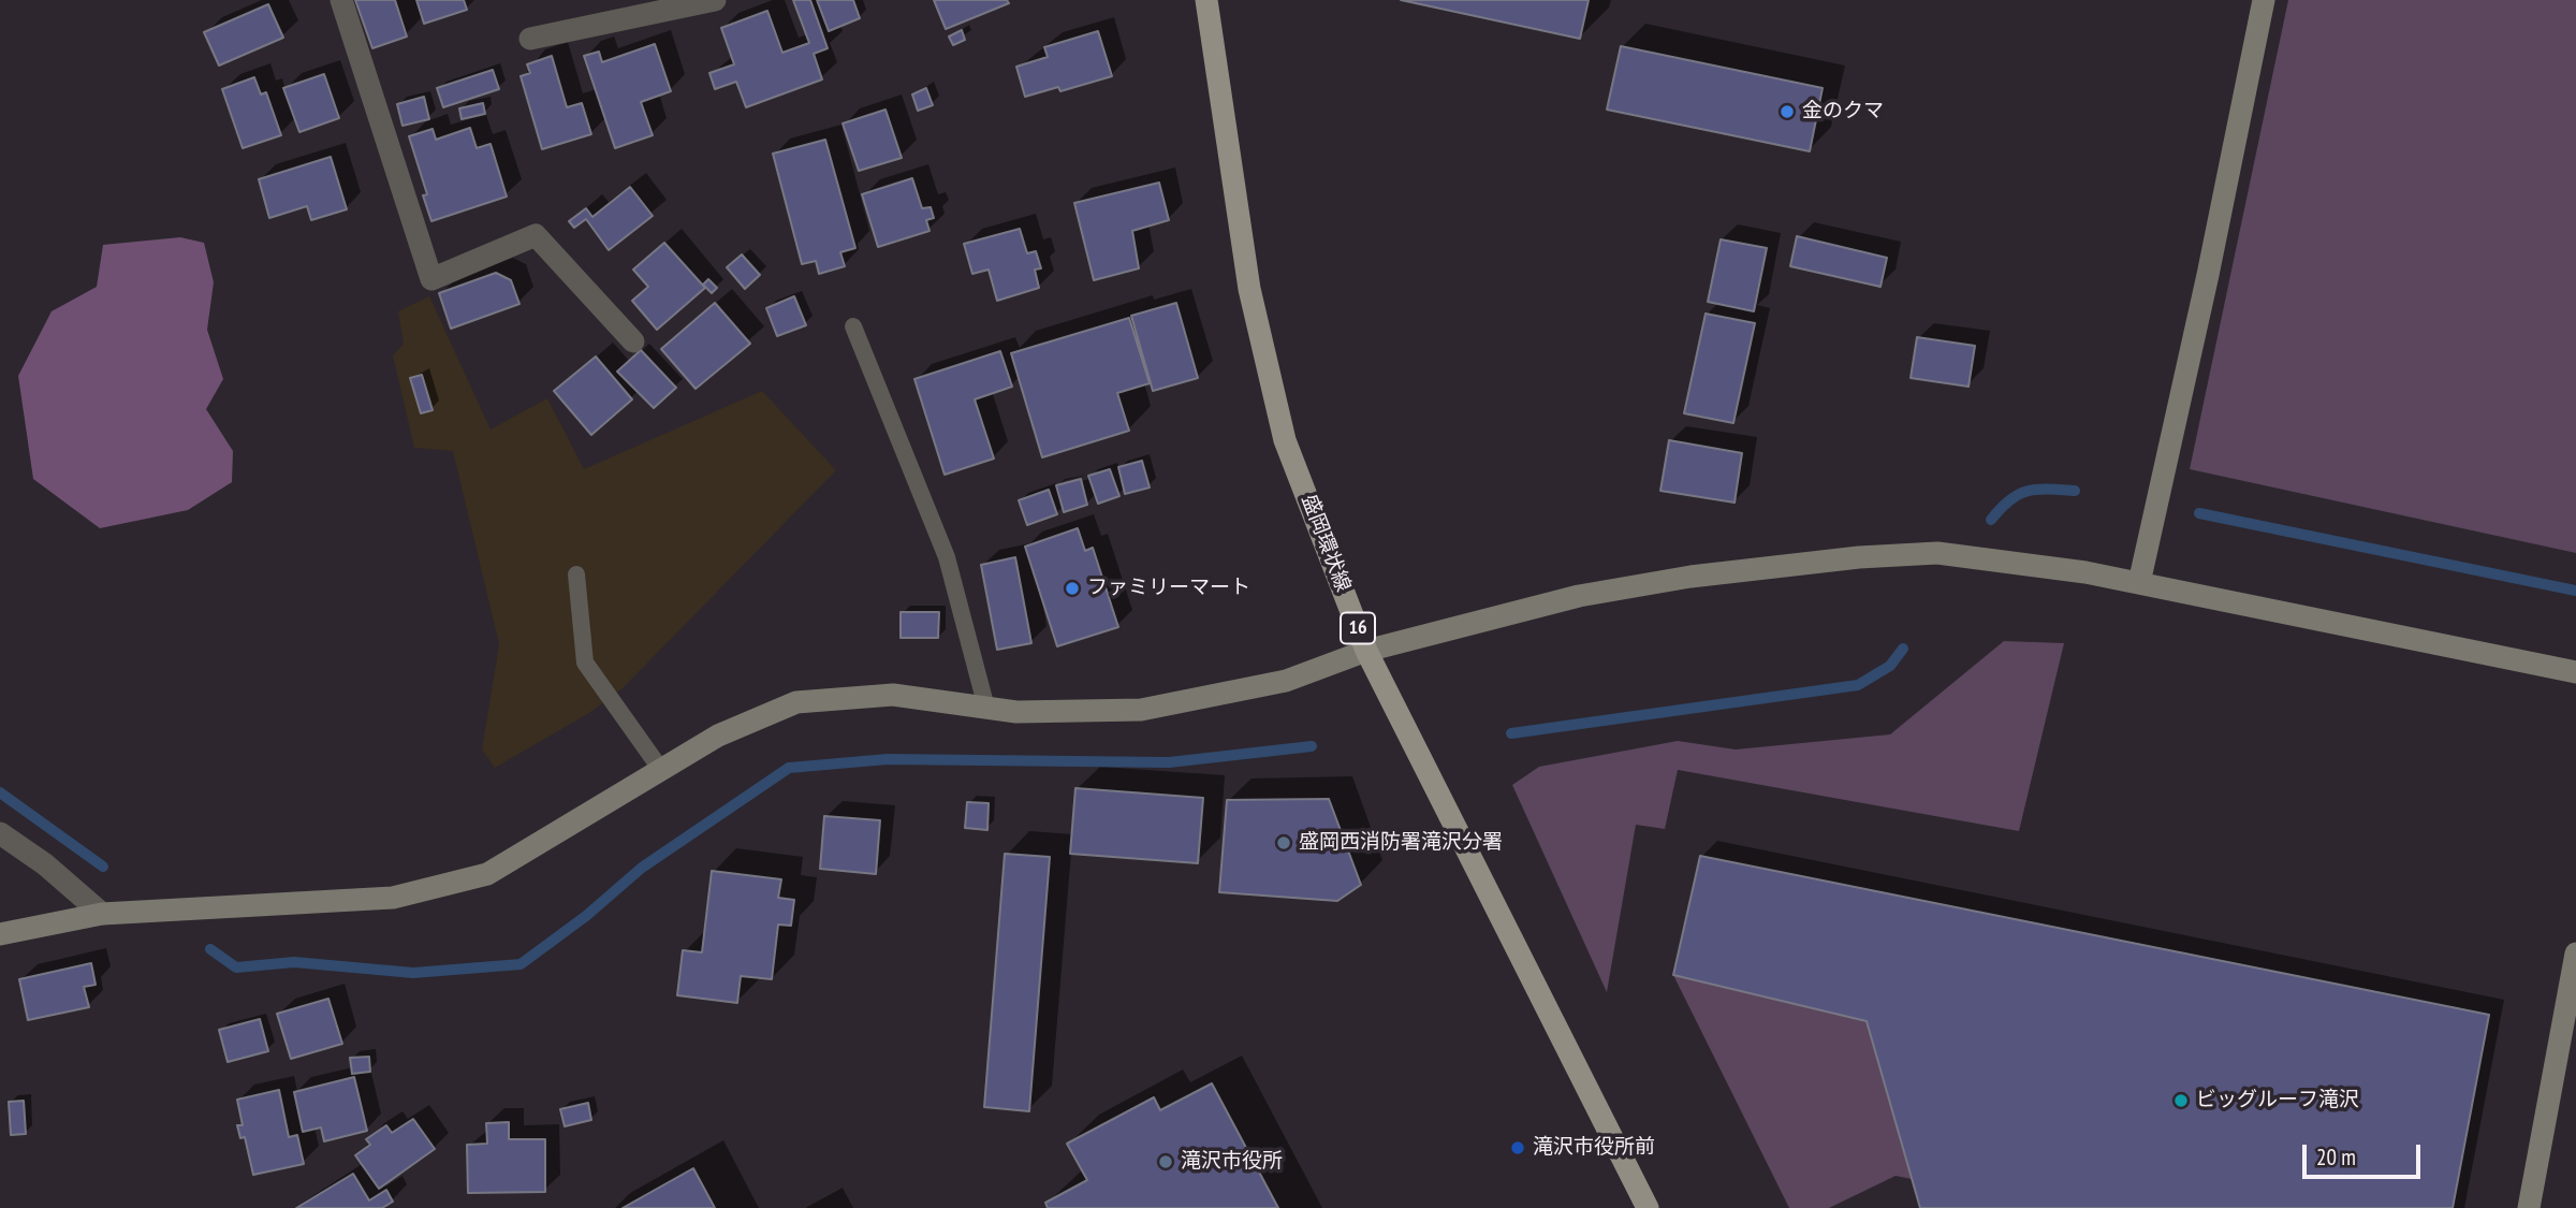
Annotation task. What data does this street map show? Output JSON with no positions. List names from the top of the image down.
{
  "streets": {
    "main road": ["盛岡環状線", "16"]
  },
  "places": [
    "金のクマ",
    "ファミリーマート",
    "盛岡西消防署滝沢分署",
    "ビッグルーフ滝沢",
    "滝沢市役所前",
    "滝沢市役所"
  ],
  "scale_bar": "20 m"
}
